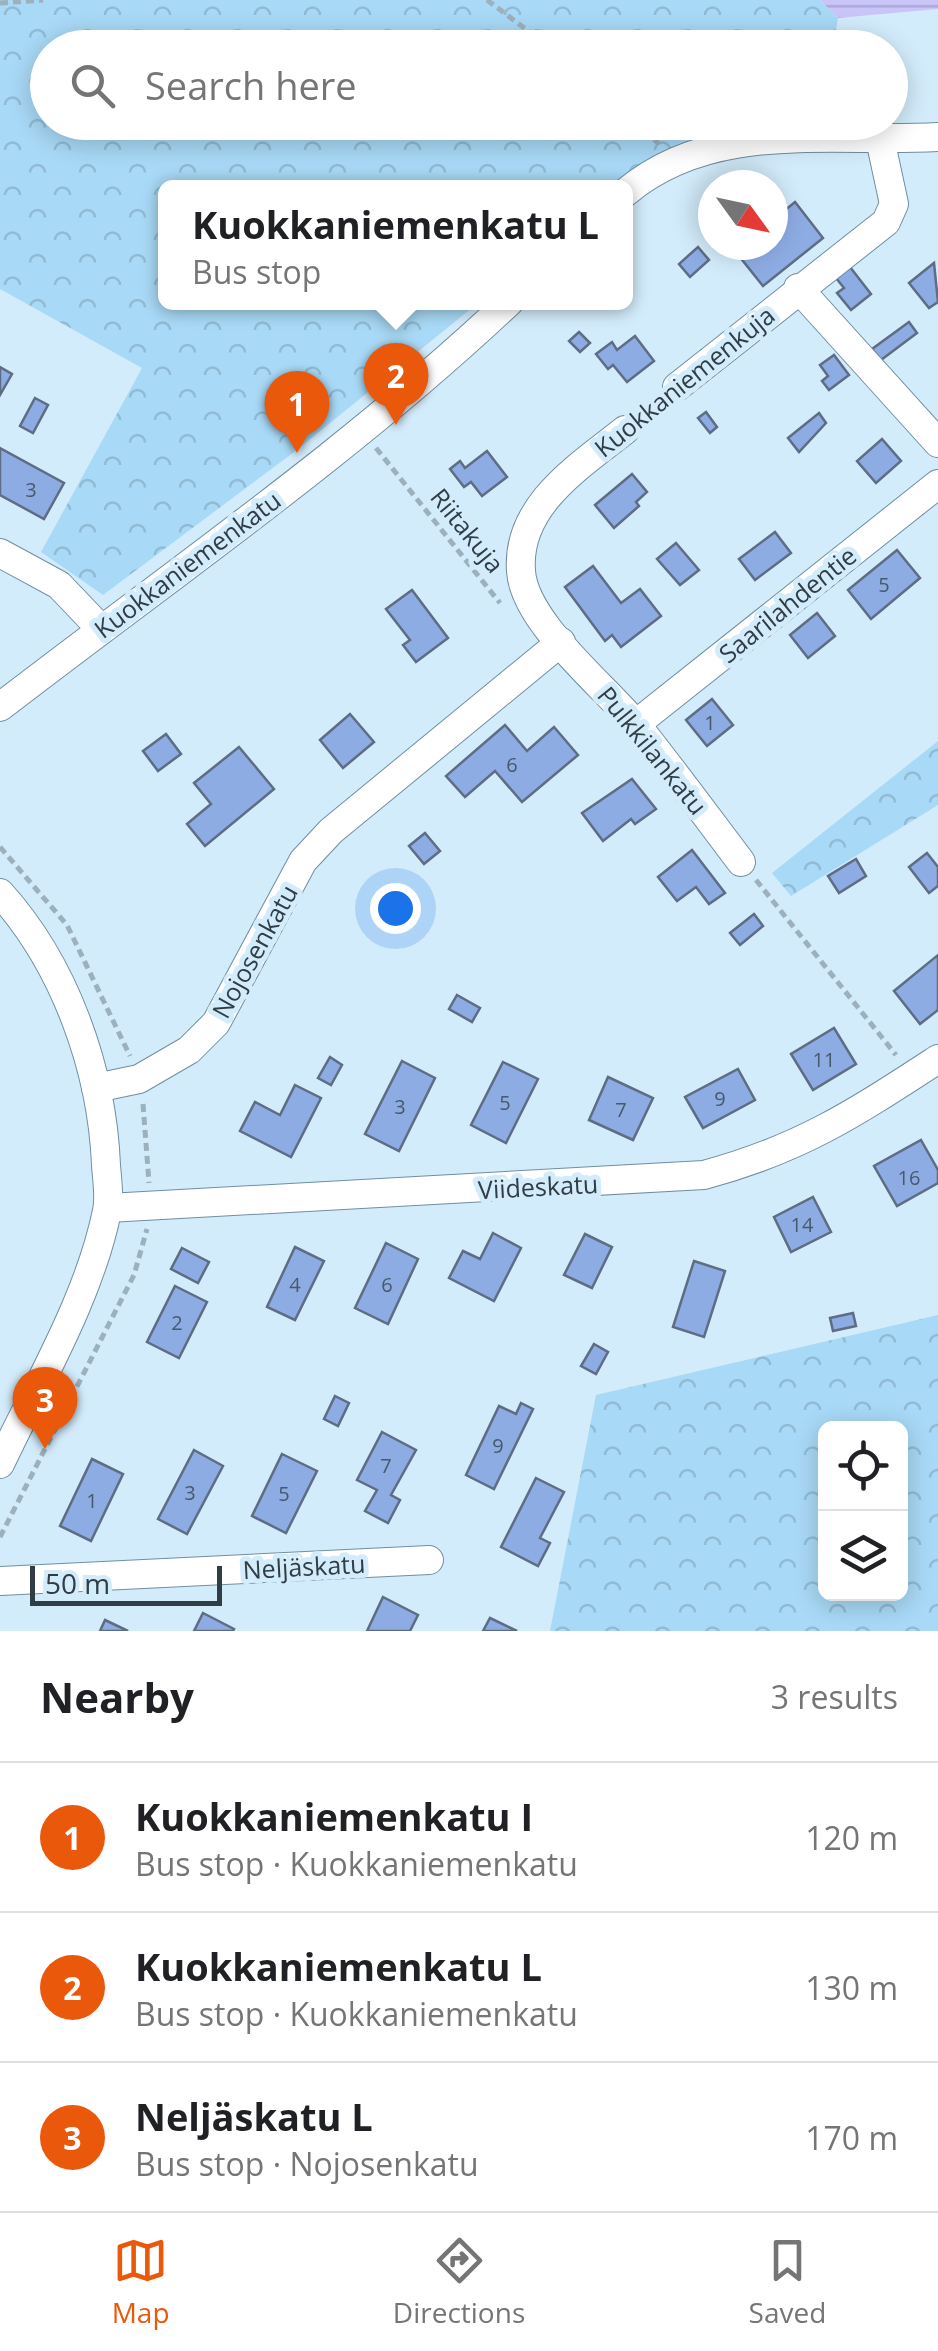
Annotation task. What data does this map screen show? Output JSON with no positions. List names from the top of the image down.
{
  "streets": {
    "street": [
      "Kuokkaniemenkuja",
      "Kuokkaniemenkatu",
      "Saarilahdentie",
      "Pulkkilankatu",
      "Nojosenkatu",
      "Viideskatu",
      "Neljäskatu"
    ],
    "path": ["Riitakuja"]
  },
  "crossings": [
    ["Kuokkaniemenkuja", "Pulkkilankatu"],
    ["Kuokkaniemenkuja", "Nojosenkatu"],
    ["Riitakuja", "Kuokkaniemenkatu"],
    ["Saarilahdentie", "Pulkkilankatu"],
    ["Pulkkilankatu", "Nojosenkatu"]
  ],
  "house_numbers": [
    "3",
    "5",
    "1",
    "6",
    "11",
    "9",
    "5",
    "3",
    "7",
    "16",
    "14",
    "4",
    "6",
    "2",
    "9",
    "7",
    "3",
    "5",
    "1"
  ],
  "scale_bar": "50 m",
  "north": "bottom right",
  "page": {
    "search": "Search here",
    "popup": ["Kuokkaniemenkatu L", "Bus stop"],
    "pins": ["2", "1", "3"],
    "scale": "50 m",
    "heading": ["Nearby", "3 results"],
    "list": [
      {
        "mark": "1",
        "name": "Kuokkaniemenkatu I",
        "note": "Bus stop · Kuokkaniemenkatu",
        "value": "120 m"
      },
      {
        "mark": "2",
        "name": "Kuokkaniemenkatu L",
        "note": "Bus stop · Kuokkaniemenkatu",
        "value": "130 m"
      },
      {
        "mark": "3",
        "name": "Neljäskatu L",
        "note": "Bus stop · Nojosenkatu",
        "value": "170 m"
      }
    ],
    "nav": ["Map", "Directions", "Saved"]
  }
}
